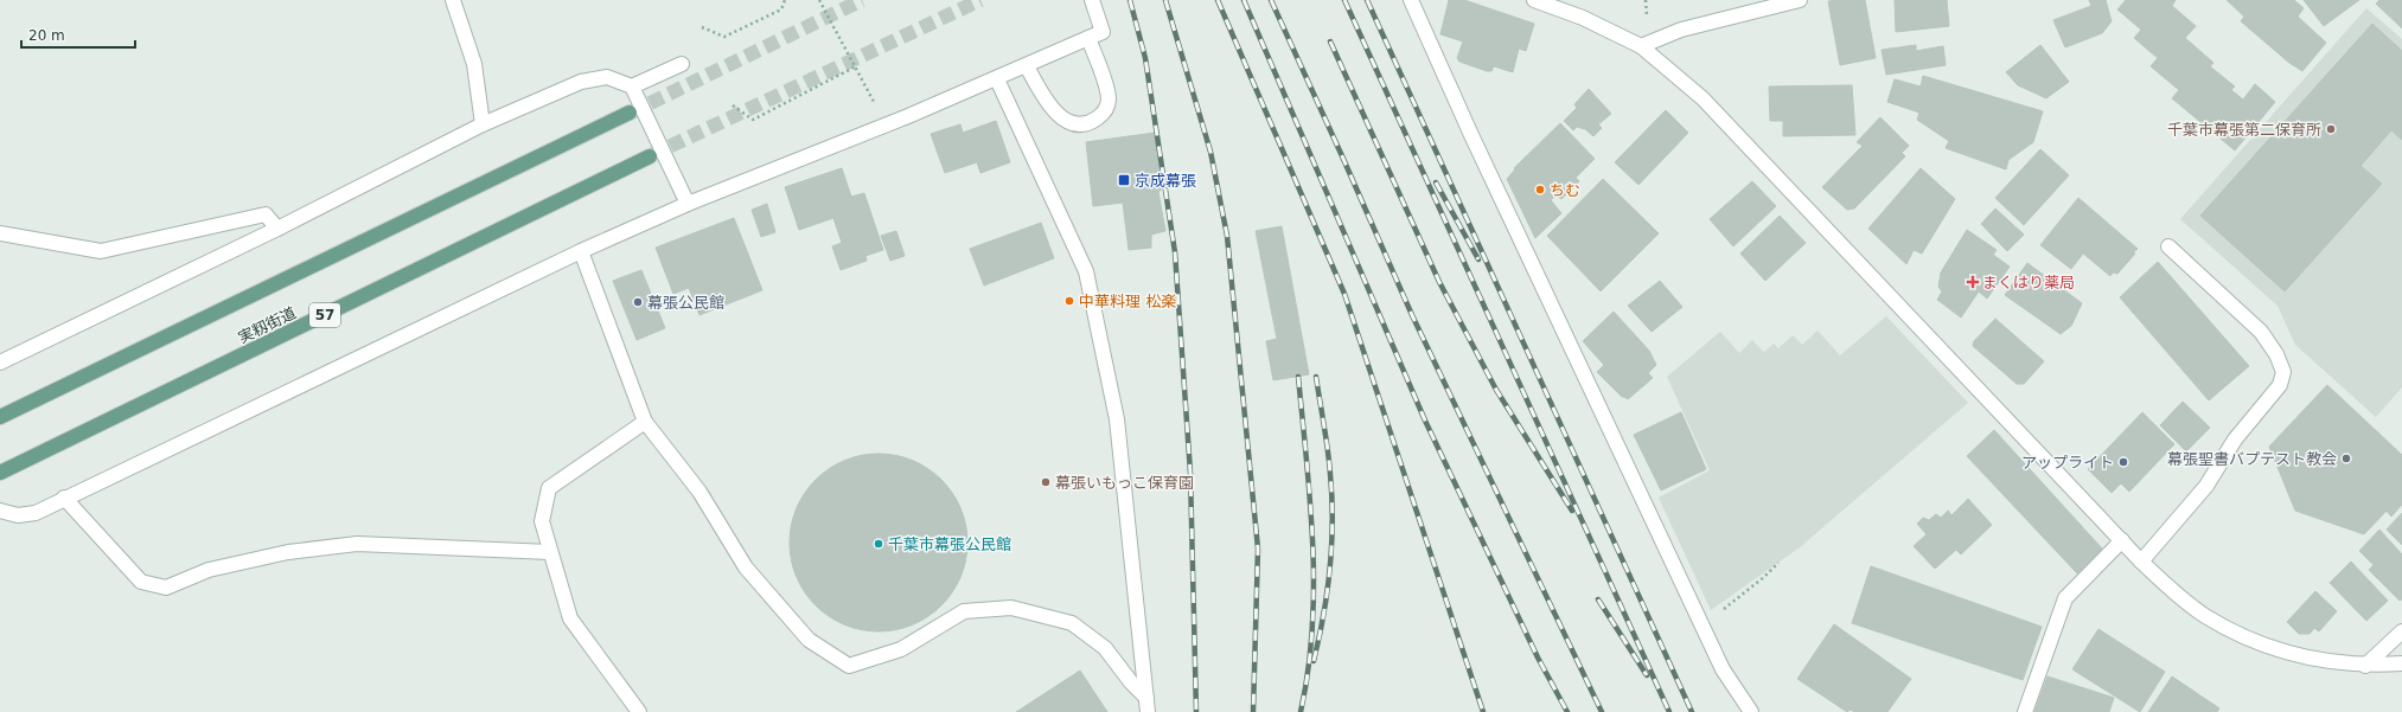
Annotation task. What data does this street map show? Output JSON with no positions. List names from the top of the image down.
{
  "streets": {
    "main road": ["57", "実籾街道"]
  },
  "places": {
    "other": [
      "千葉市幕張第二保育所",
      "ちむ",
      "中華料理 松楽",
      "幕張公民館",
      "幕張聖書バプテスト教会",
      "アップライト",
      "幕張いもっこ保育園",
      "千葉市幕張公民館"
    ],
    "transit": ["京成幕張"],
    "health": ["まくはり薬局"]
  },
  "scale_bar": "20 m"
}
